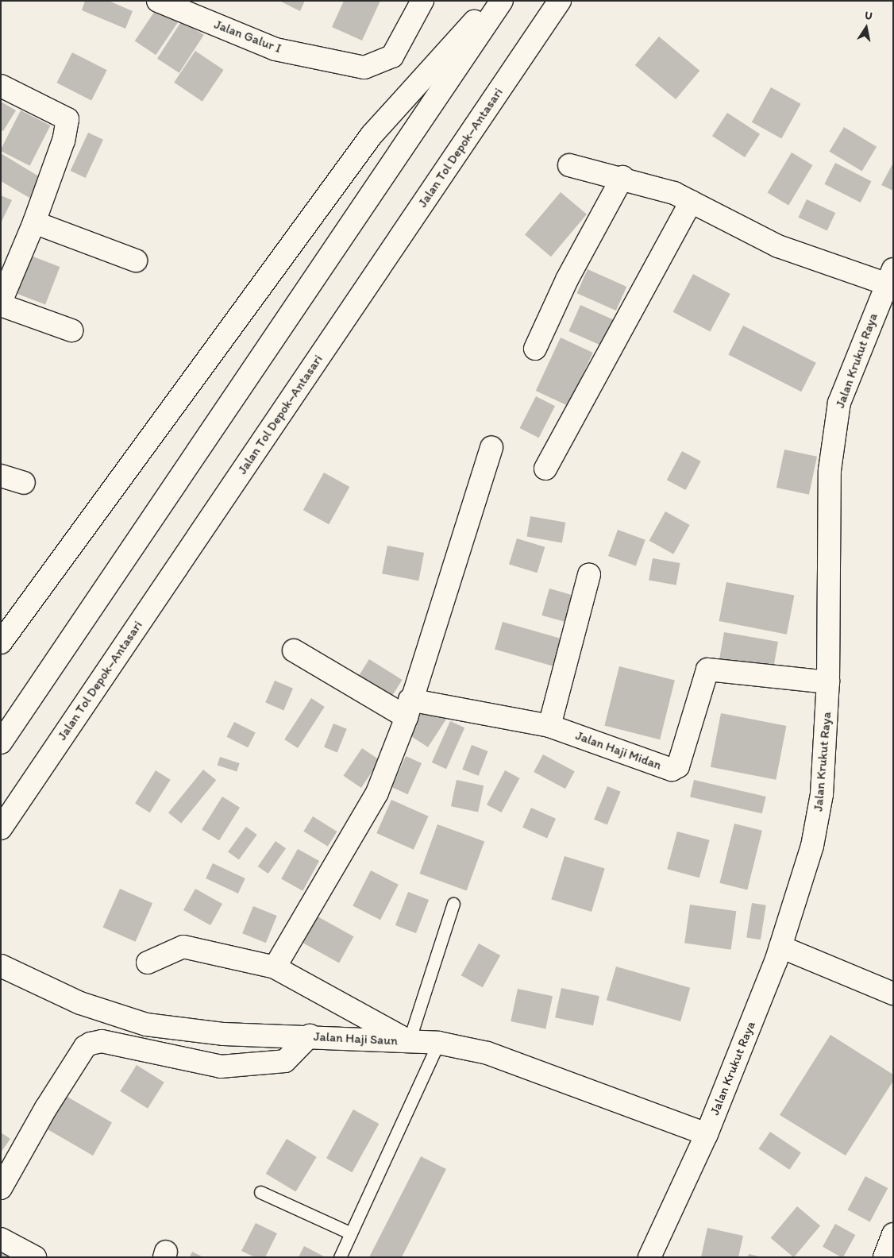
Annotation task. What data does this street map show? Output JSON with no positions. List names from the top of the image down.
{
  "streets": {
    "main road": [
      "Jalan Galur I",
      "Jalan Tol Depok–Antasari",
      "Jalan Krukut Raya",
      "Jalan Haji Midan",
      "Jalan Haji Saun"
    ]
  },
  "crossings": [
    ["Jalan Krukut Raya", "Jalan Haji Midan"],
    ["Jalan Krukut Raya", "Jalan Haji Saun"]
  ],
  "north": "top"
}
